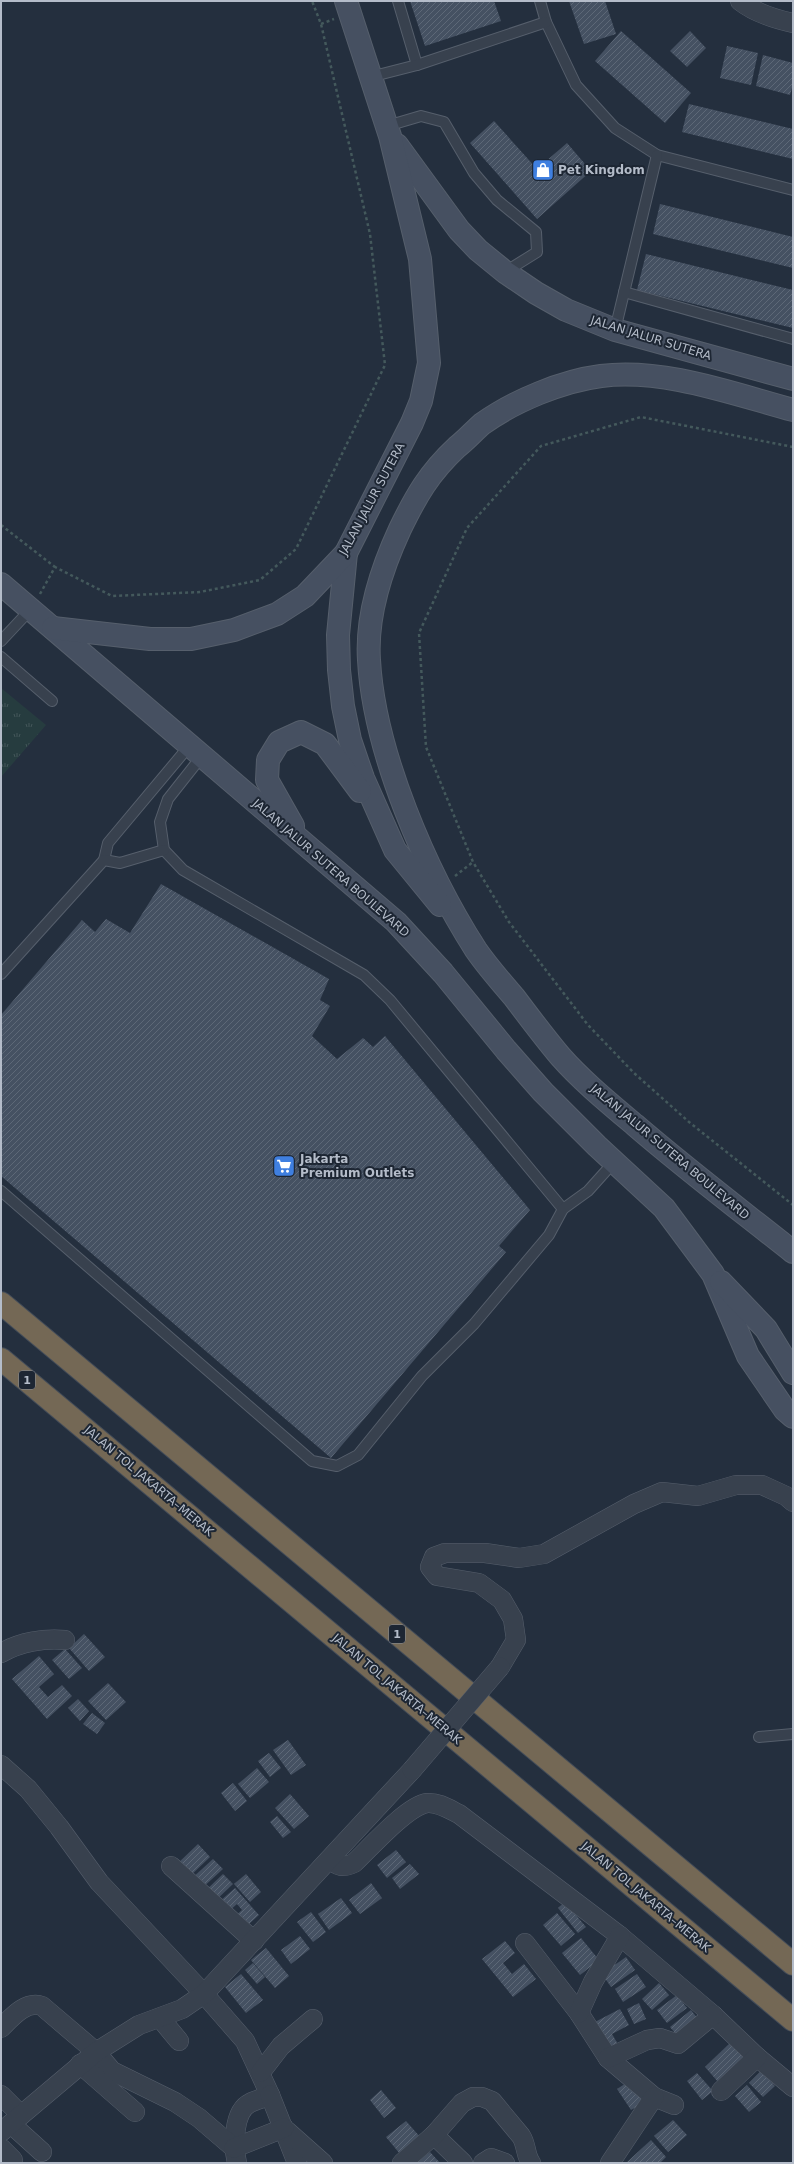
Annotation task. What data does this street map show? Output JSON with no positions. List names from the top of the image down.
{
  "streets": {
    "highway": ["1", "JALAN TOL JAKARTA–MERAK"],
    "main road": ["JALAN JALUR SUTERA", "JALAN JALUR SUTERA BOULEVARD"]
  },
  "crossings": [
    ["JALAN JALUR SUTERA", "JALAN JALUR SUTERA BOULEVARD"]
  ],
  "places": {
    "shop": ["Pet Kingdom"],
    "supermarket": ["Jakarta Premium Outlets"]
  }
}
